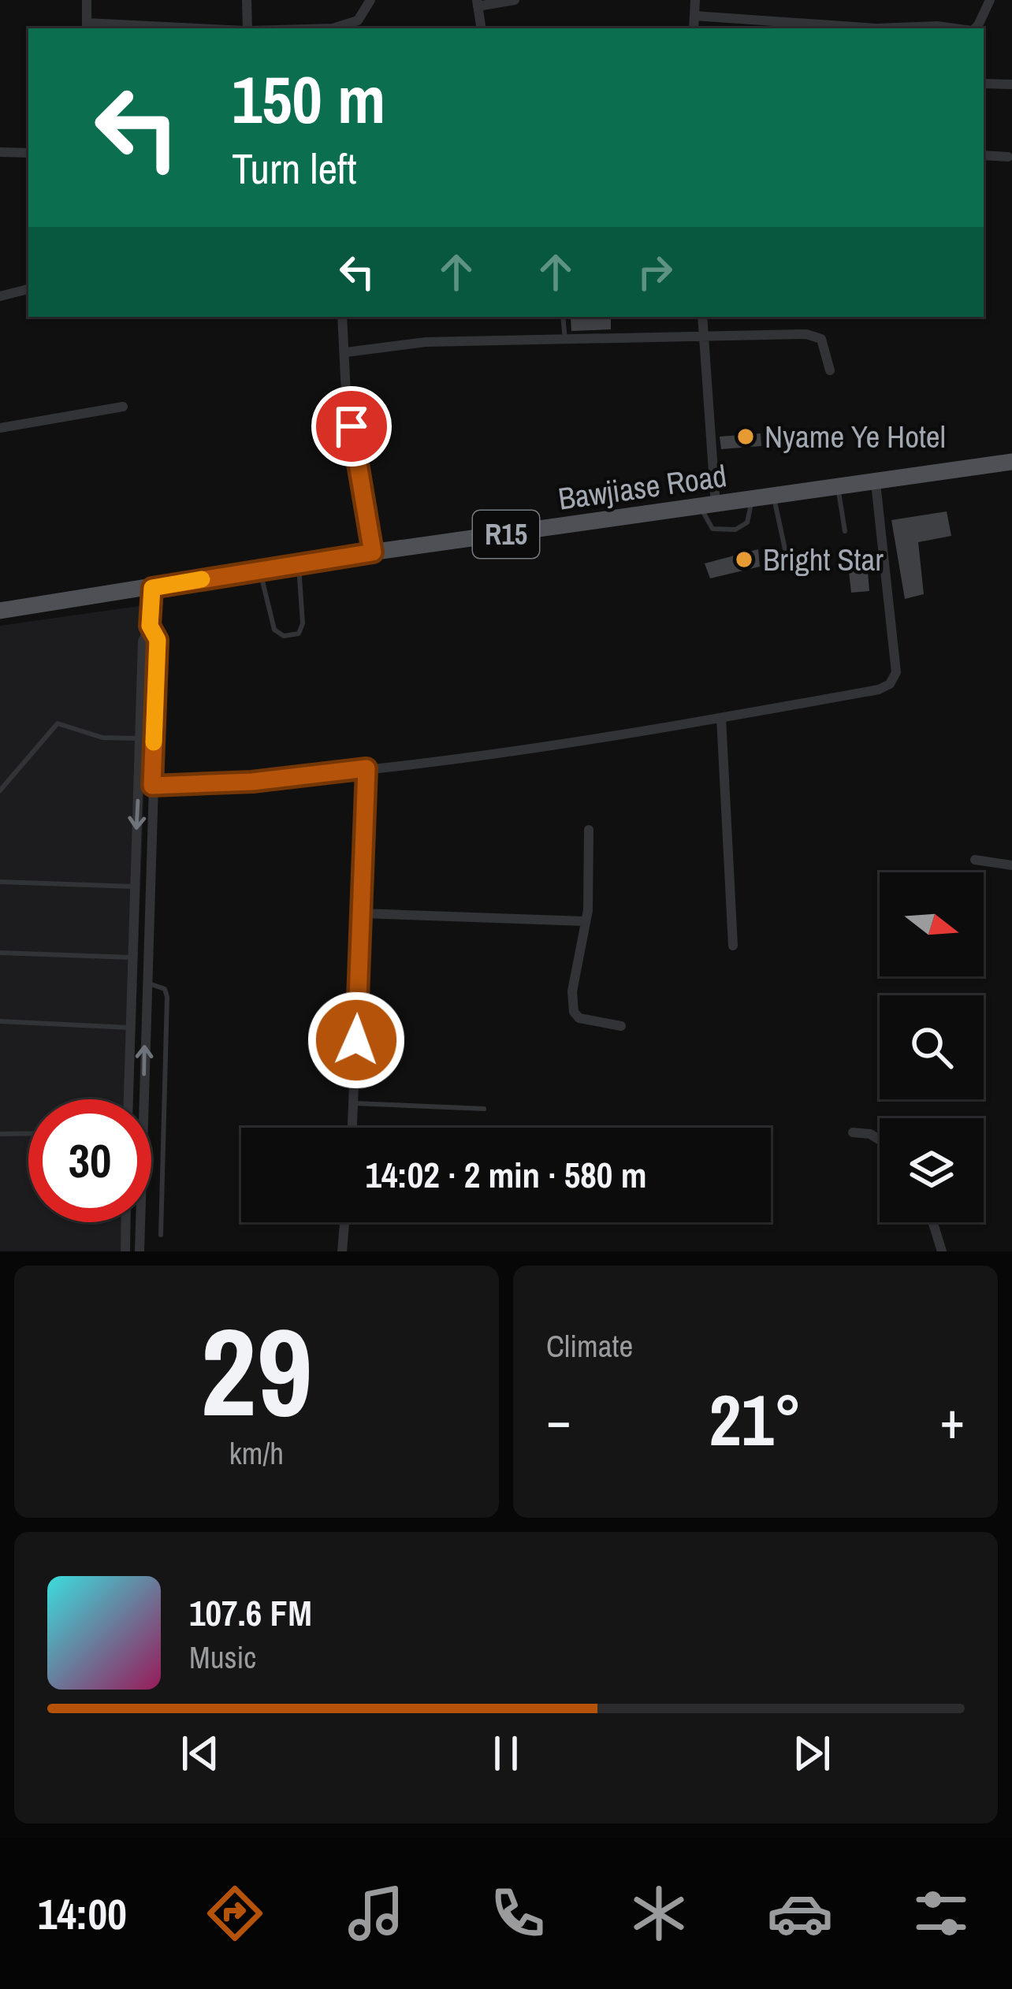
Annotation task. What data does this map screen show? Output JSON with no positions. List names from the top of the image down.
{
  "streets": {
    "main road": ["Bawjiase Road", "R15"]
  },
  "places": ["Nyame Ye Hotel", "Bright Star"],
  "north": "right",
  "page": {
    "turn": ["150 m", "Turn left"],
    "limit": "30",
    "trip": "14:02 · 2 min · 580 m",
    "tile": [
      ["29", "km/h"],
      "Climate"
    ],
    "heat": ["−", "21°", "+"],
    "song": ["107.6 FM", "Music"],
    "tabs": "14:00"
  }
}
